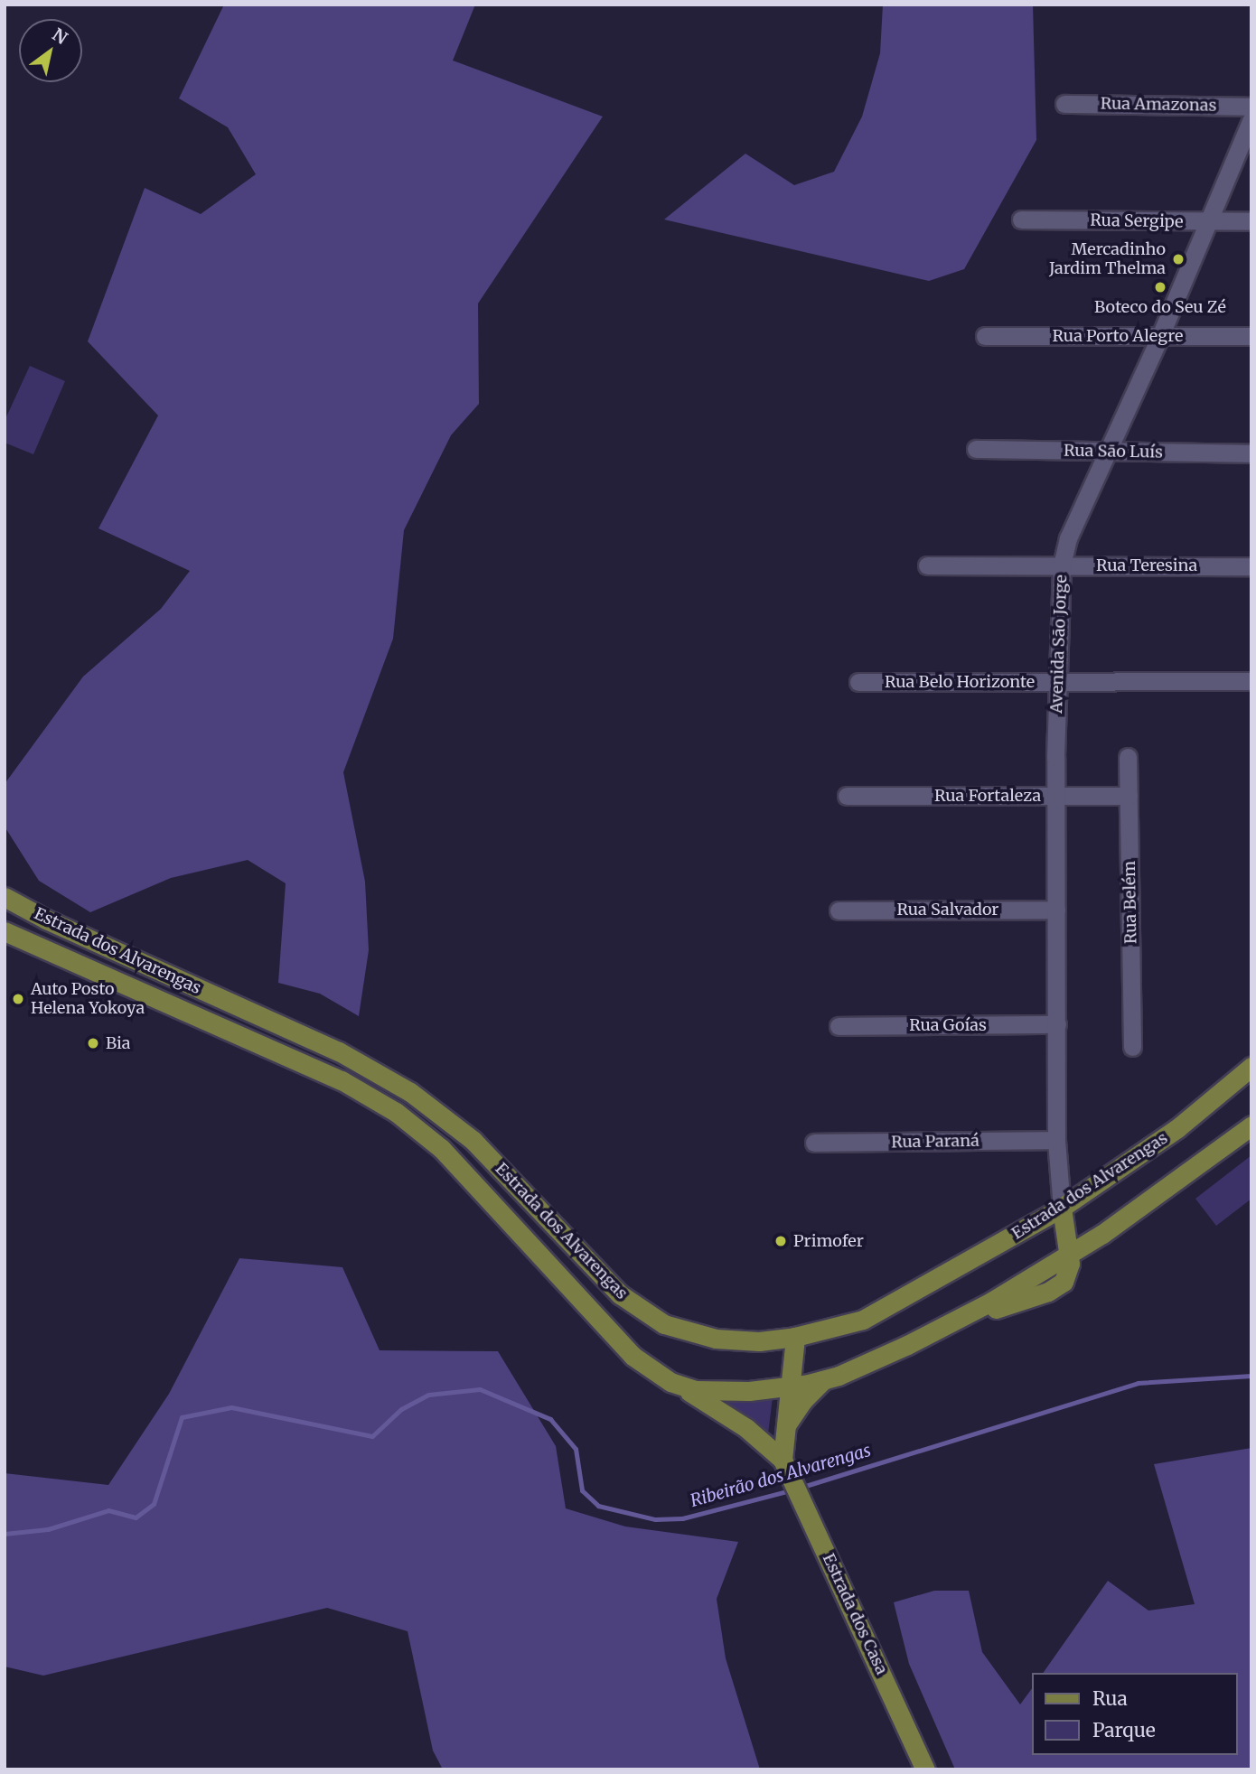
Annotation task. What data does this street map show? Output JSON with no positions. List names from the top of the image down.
{
  "streets": {
    "main road": ["Estrada dos Alvarengas", "Estrada dos Casa"],
    "street": [
      "Rua Amazonas",
      "Rua Sergipe",
      "Rua Porto Alegre",
      "Rua São Luís",
      "Rua Teresina",
      "Avenida São Jorge",
      "Rua Belo Horizonte",
      "Rua Fortaleza",
      "Rua Belém",
      "Rua Salvador",
      "Rua Goías",
      "Rua Paraná"
    ]
  },
  "crossings": [
    ["Rua Sergipe", "Avenida São Jorge"],
    ["Rua Porto Alegre", "Avenida São Jorge"],
    ["Rua São Luís", "Avenida São Jorge"],
    ["Rua Teresina", "Avenida São Jorge"],
    ["Avenida São Jorge", "Rua Belo Horizonte"],
    ["Avenida São Jorge", "Rua Fortaleza"],
    ["Avenida São Jorge", "Rua Salvador"],
    ["Avenida São Jorge", "Estrada dos Alvarengas"],
    ["Avenida São Jorge", "Rua Goías"],
    ["Avenida São Jorge", "Rua Paraná"],
    ["Rua Fortaleza", "Rua Belém"]
  ],
  "water": ["Ribeirão dos Alvarengas"],
  "places": [
    "Mercadinho Jardim Thelma",
    "Boteco do Seu Zé",
    "Auto Posto Helena Yokoya",
    "Bia",
    "Primofer"
  ],
  "legend": ["Rua", "Parque"],
  "north": "top right"
}
